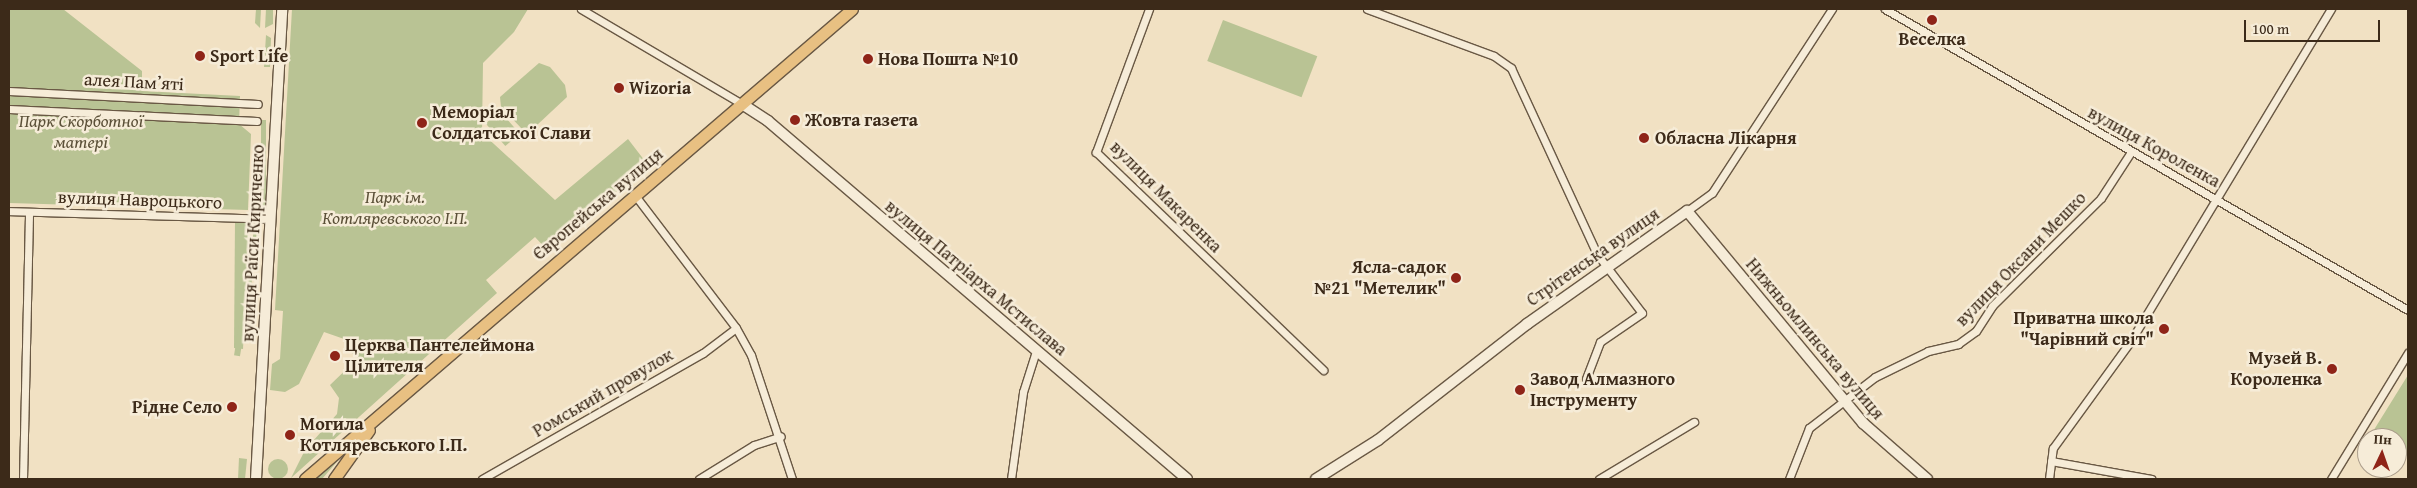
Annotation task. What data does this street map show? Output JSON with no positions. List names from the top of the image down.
{
  "streets": {
    "main road": [
      "Європейська вулиця",
      "вулиця Раїси Кириченко",
      "Стрітенська вулиця",
      "вулиця Патріарха Мстислава",
      "Нижньомлинська вулиця"
    ],
    "street": [
      "алея Памʼяті",
      "вулиця Короленка",
      "вулиця Макаренка",
      "вулиця Навроцького",
      "вулиця Оксани Мешко",
      "Ромський провулок"
    ]
  },
  "crossings": [
    ["вулиця Короленка", "вулиця Оксани Мешко"],
    ["вулиця Навроцького", "вулиця Раїси Кириченко"],
    ["Європейська вулиця", "вулиця Патріарха Мстислава"],
    ["Стрітенська вулиця", "Нижньомлинська вулиця"],
    ["вулиця Оксани Мешко", "Нижньомлинська вулиця"]
  ],
  "parks": ["Парк Скорботної матері", "Парк ім. Котляревського І.П."],
  "places": [
    "Веселка",
    "Sport Life",
    "Нова Пошта №10",
    "Wizoria",
    "Жовта газета",
    "Меморіал Солдатської Слави",
    "Обласна Лікарня",
    "Ясла-садок №21 \"Метелик\"",
    "Приватна школа \"Чарівний світ\"",
    "Церква Пантелеймона Цілителя",
    "Музей В. Короленка",
    "Завод Алмазного Інструменту",
    "Рідне Село",
    "Могила Котляревського І.П."
  ],
  "scale_bar": "100 m",
  "north": "top"
}
